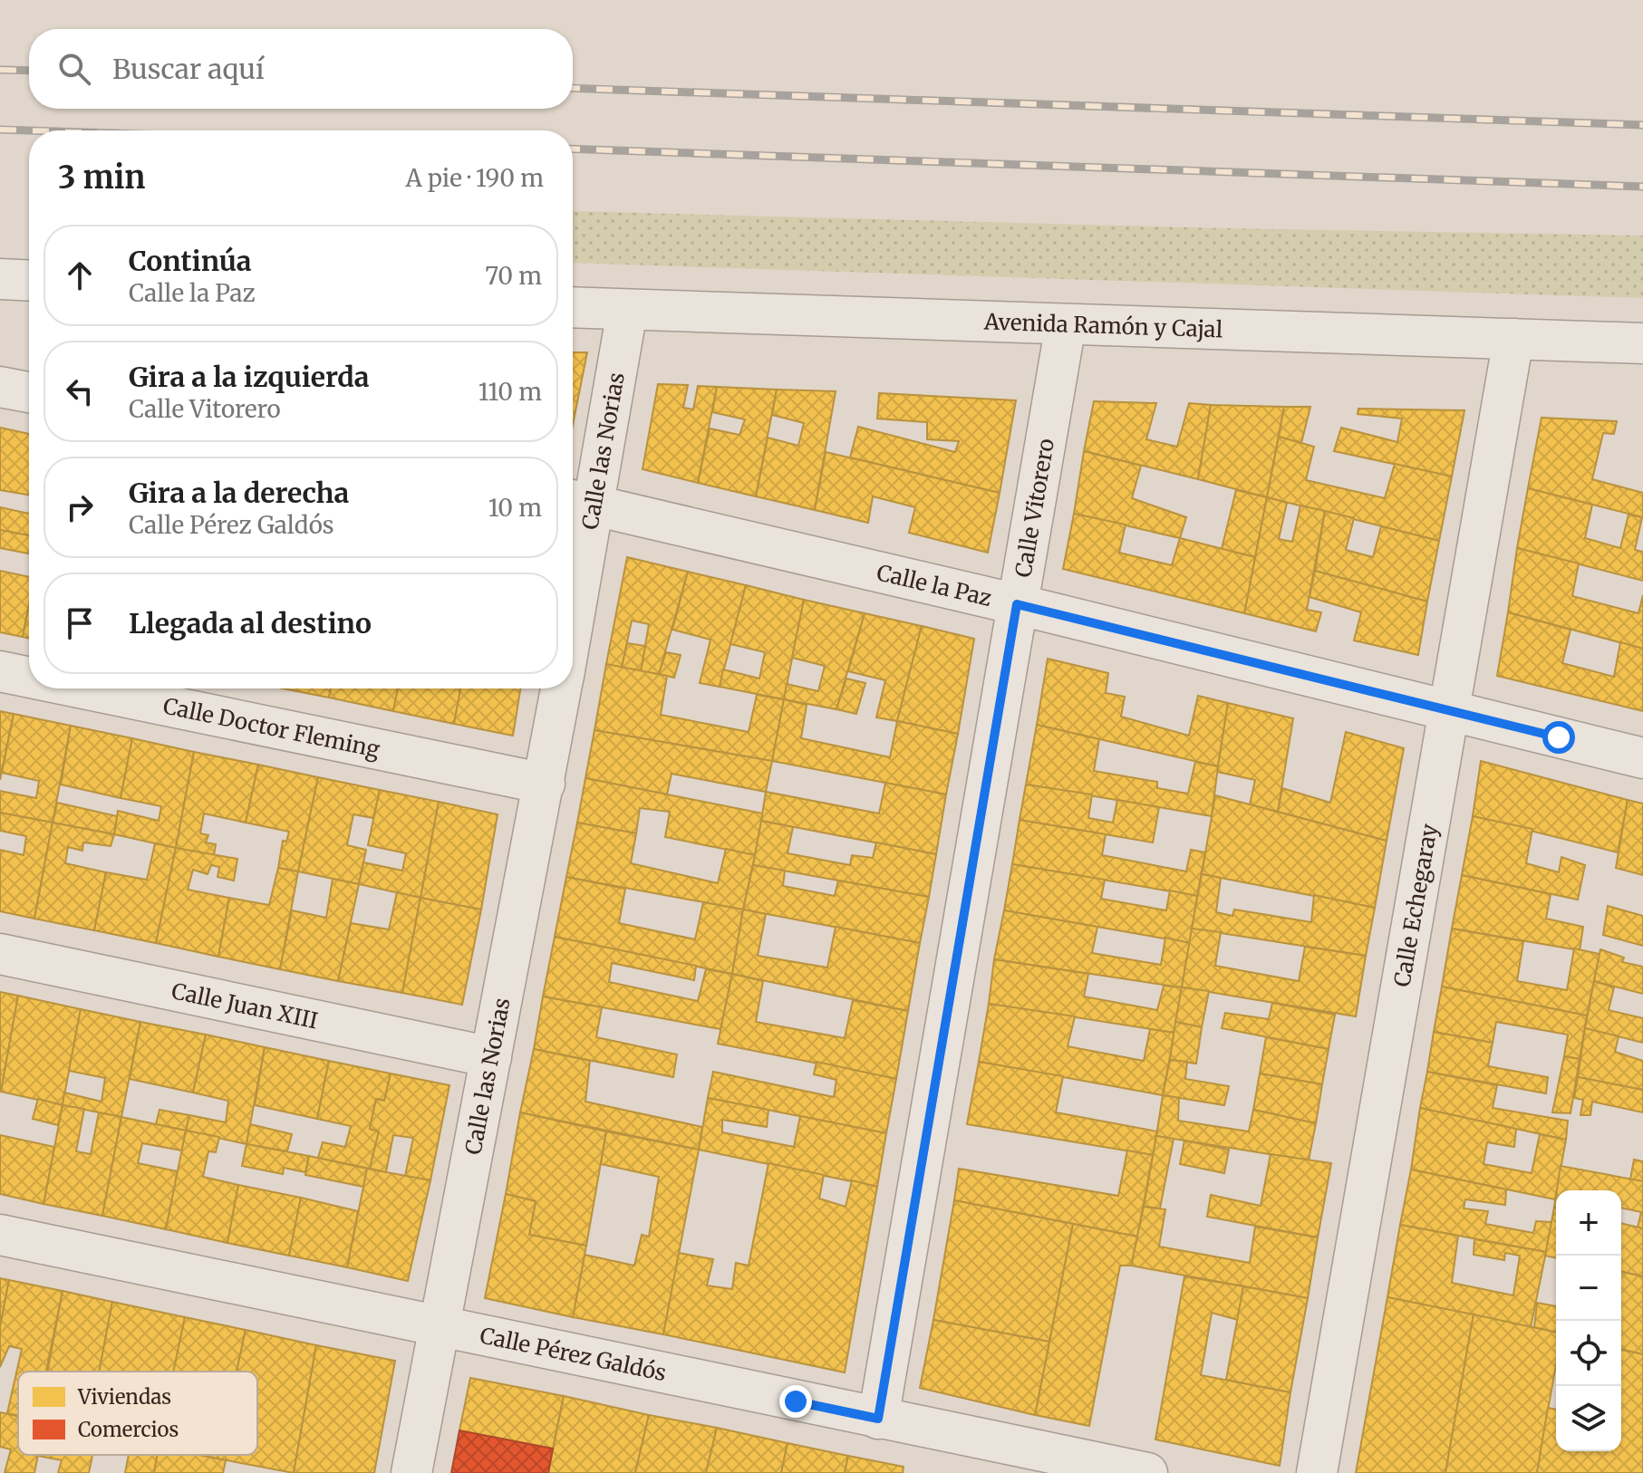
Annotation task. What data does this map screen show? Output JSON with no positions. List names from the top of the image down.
{
  "streets": {
    "street": [
      "Avenida Ramón y Cajal",
      "Calle las Norias",
      "Calle Vitorero",
      "Calle la Paz",
      "Calle Doctor Fleming",
      "Calle Echegaray",
      "Calle Juan XIII",
      "Calle Pérez Galdós"
    ]
  },
  "crossings": [
    ["Avenida Ramón y Cajal", "Calle las Norias"],
    ["Avenida Ramón y Cajal", "Calle Vitorero"],
    ["Avenida Ramón y Cajal", "Calle Echegaray"],
    ["Calle las Norias", "Calle la Paz"],
    ["Calle las Norias", "Calle Doctor Fleming"],
    ["Calle las Norias", "Calle Juan XIII"],
    ["Calle las Norias", "Calle Pérez Galdós"],
    ["Calle Vitorero", "Calle la Paz"],
    ["Calle Vitorero", "Calle Pérez Galdós"],
    ["Calle la Paz", "Calle Echegaray"]
  ],
  "legend": ["Viviendas", "Comercios"],
  "page": {
    "search": "Buscar aquí",
    "heading": ["3 min", "A pie · 190 m"],
    "list": [
      ["Continúa", "Calle la Paz", "70 m"],
      ["Gira a la izquierda", "Calle Vitorero", "110 m"],
      ["Gira a la derecha", "Calle Pérez Galdós", "10 m"],
      "Llegada al destino"
    ],
    "map_buttons": ["+", "−"]
  }
}
